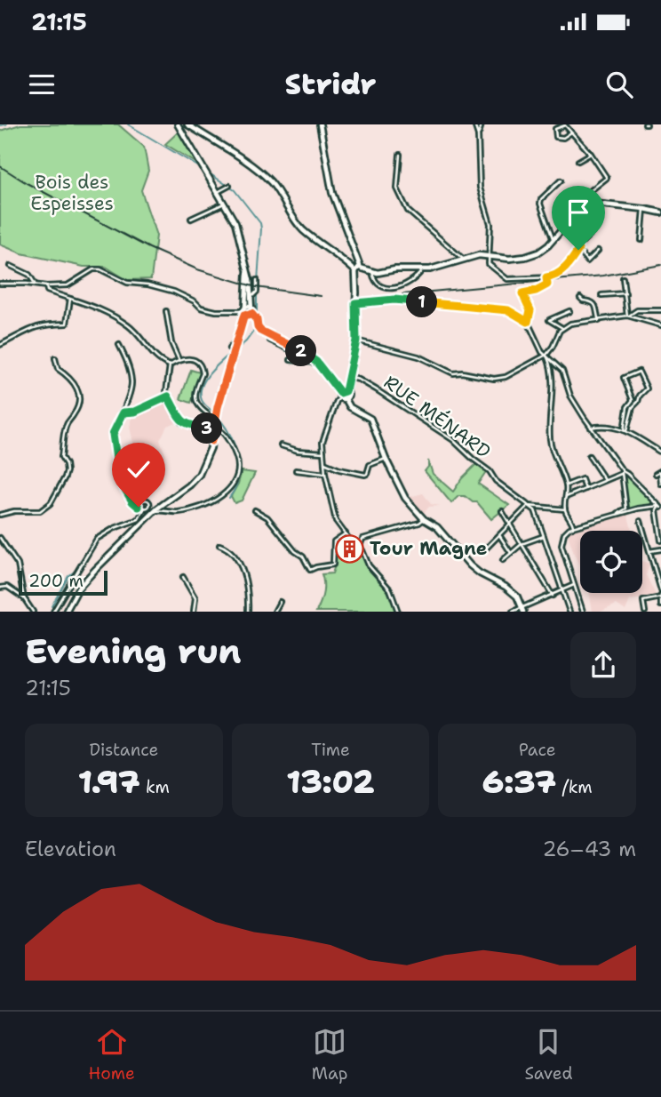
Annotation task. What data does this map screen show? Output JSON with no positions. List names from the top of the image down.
{
  "streets": {
    "street": ["RUE MÉNARD"]
  },
  "parks": ["Bois des Espeisses"],
  "places": {
    "building": ["Tour Magne"]
  },
  "scale_bar": "200 m",
  "page": {
    "status": "21:15",
    "header": "Stridr",
    "pins": ["1", "2", "3"],
    "scale": "200 m",
    "heading": ["Evening run", "21:15"],
    "stats": [
      ["Distance", "1.97 km"],
      ["Time", "13:02"],
      ["Pace", "6:37 /km"]
    ],
    "chart": ["Elevation", "26–43 m"],
    "tabs": ["Home", "Map", "Saved"]
  }
}
